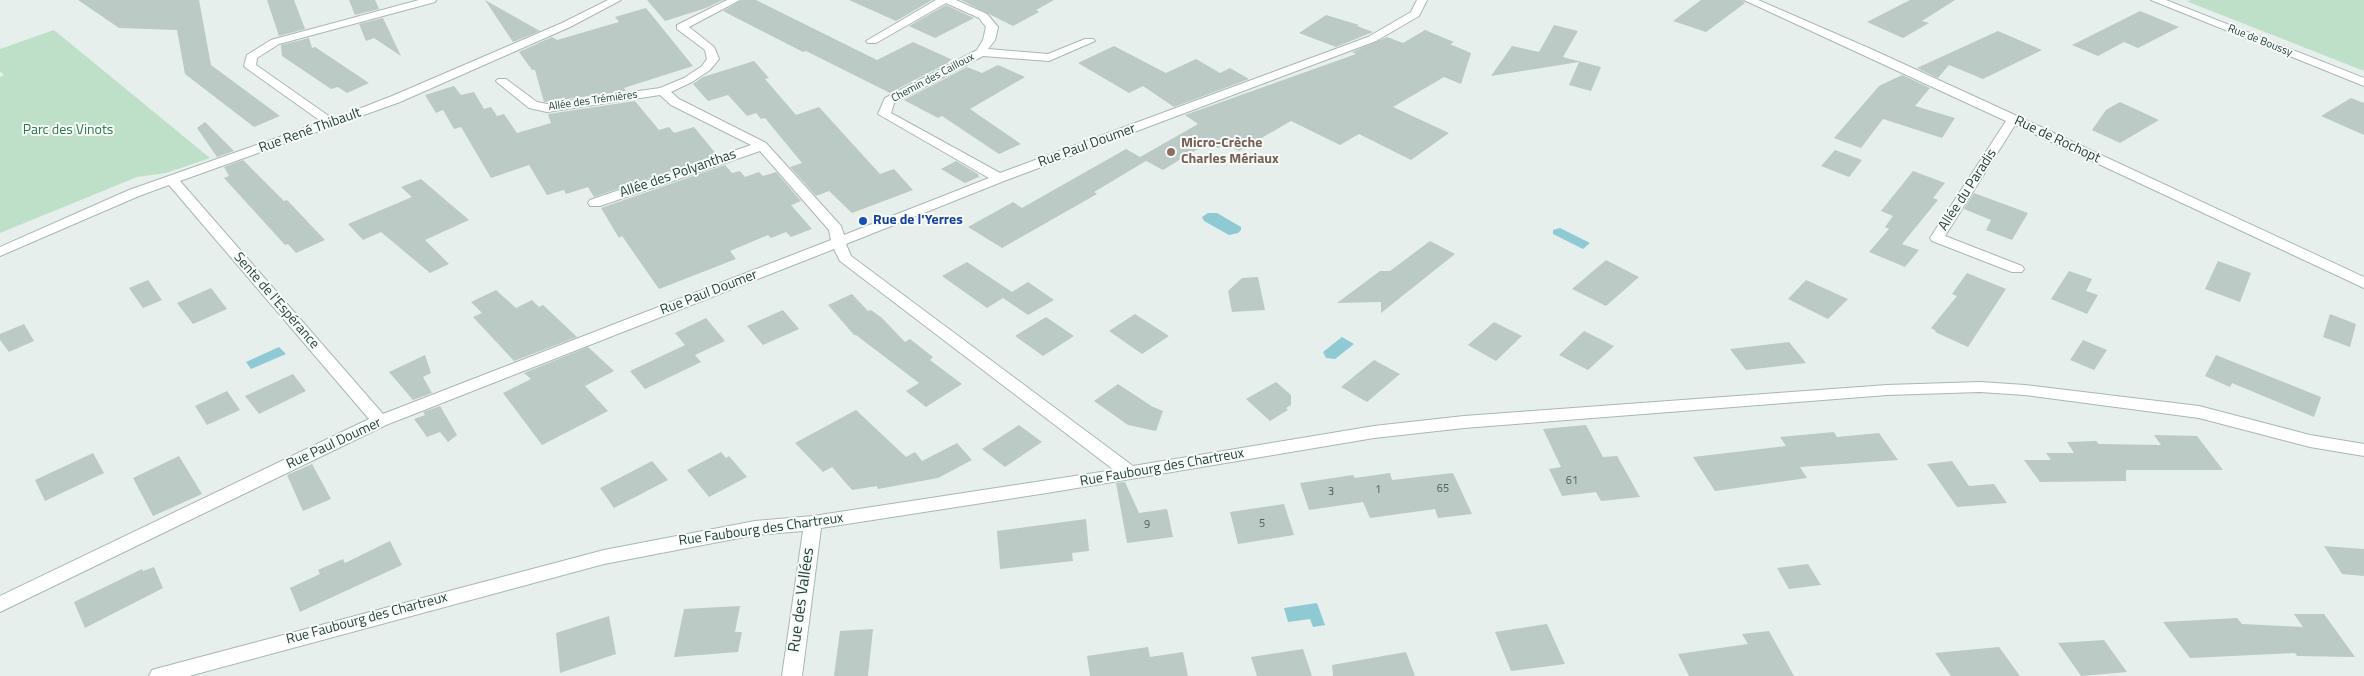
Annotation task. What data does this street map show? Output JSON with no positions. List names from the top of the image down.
{
  "streets": {
    "street": [
      "Rue de Boussy",
      "Chemin des Cailloux",
      "Allée des Trémières",
      "Rue René Thibault",
      "Rue de Rochopt",
      "Rue Paul Doumer",
      "Allée des Polyanthas",
      "Allée du Paradis",
      "Sente de l'Espérance",
      "Rue Faubourg des Chartreux",
      "Rue des Vallées"
    ]
  },
  "crossings": [
    ["Chemin des Cailloux", "Rue Paul Doumer"],
    ["Rue René Thibault", "Sente de l'Espérance"],
    ["Rue de Rochopt", "Allée du Paradis"],
    ["Rue Paul Doumer", "Sente de l'Espérance"],
    ["Rue Faubourg des Chartreux", "Rue des Vallées"]
  ],
  "parks": ["Parc des Vinots"],
  "places": ["Micro-Crèche Charles Mériaux", "Rue de l'Yerres"],
  "house_numbers": [
    "61",
    "65",
    "1",
    "3",
    "5",
    "9"
  ]
}
